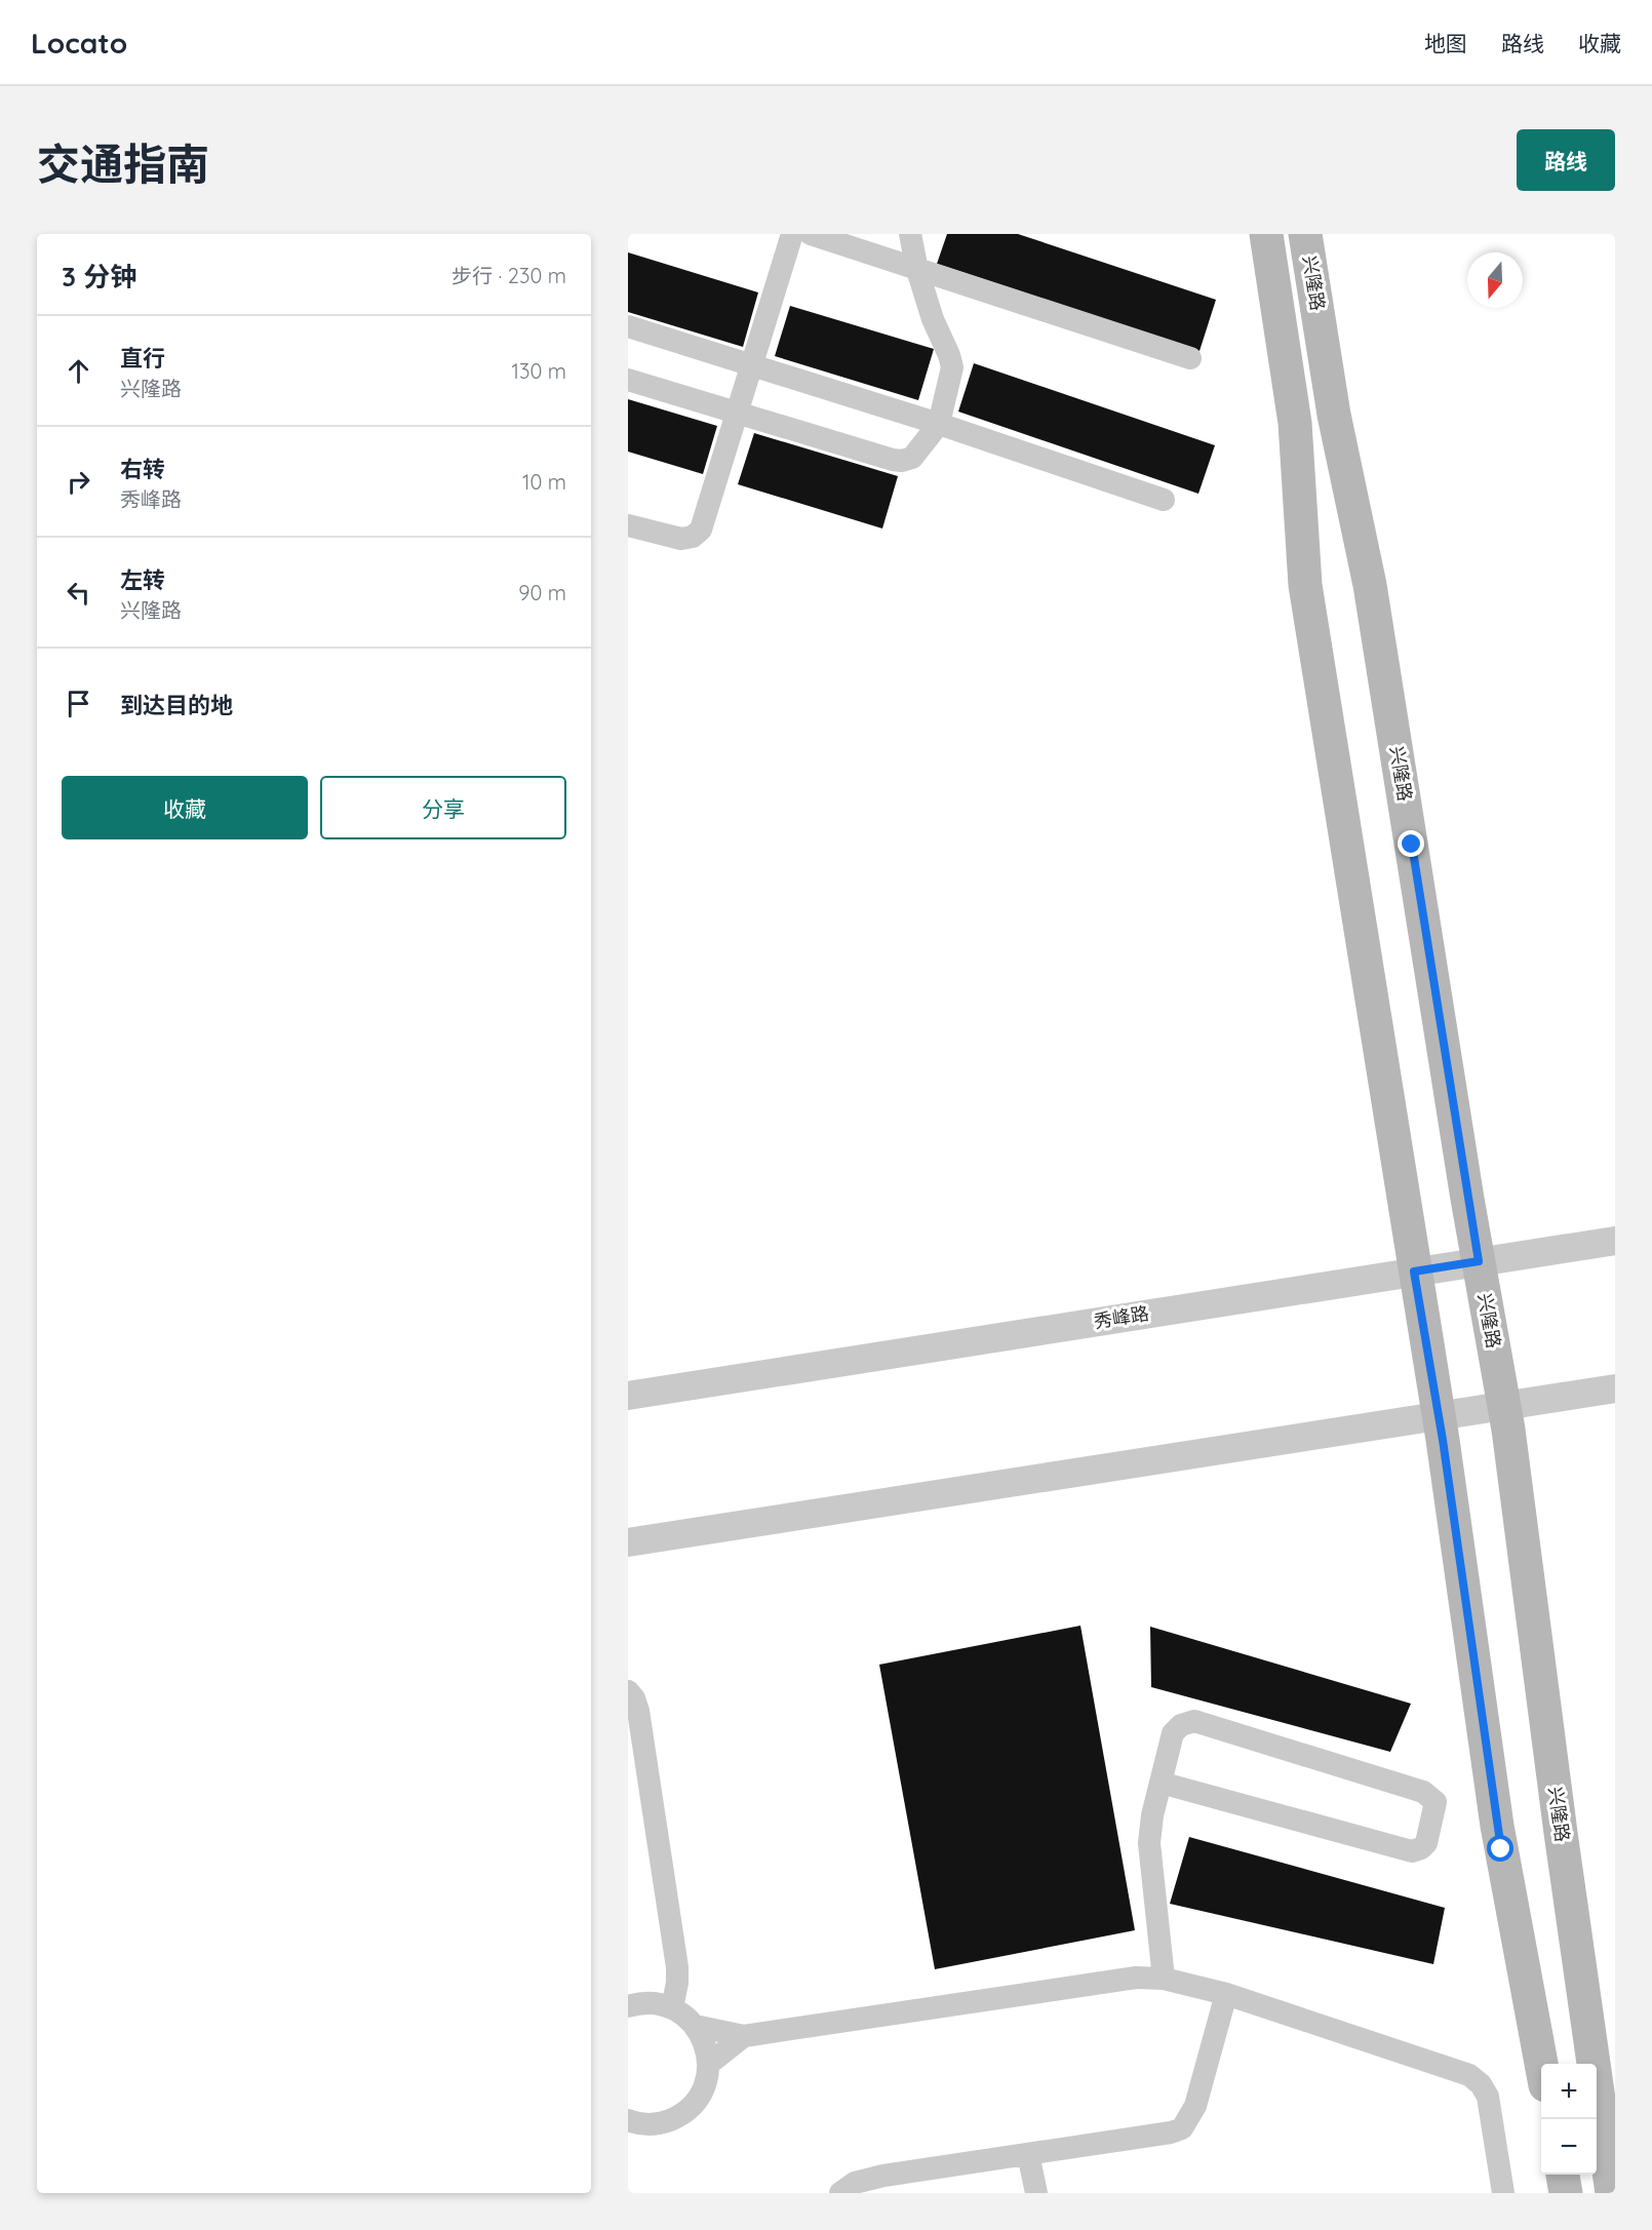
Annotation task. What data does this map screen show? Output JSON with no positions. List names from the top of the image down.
{
  "streets": {
    "main road": ["兴隆路"],
    "street": ["秀峰路"]
  },
  "crossings": [
    ["兴隆路", "秀峰路"]
  ],
  "north": "bottom",
  "page": {
    "header": "Locato",
    "nav": ["地图", "路线", "收藏"],
    "title": "交通指南",
    "buttons": [
      "路线",
      ["收藏", "分享"]
    ],
    "heading": ["3 分钟", "步行 · 230 m"],
    "list": [
      ["直行", "兴隆路", "130 m"],
      ["右转", "秀峰路", "10 m"],
      ["左转", "兴隆路", "90 m"],
      "到达目的地"
    ],
    "map_buttons": ["+", "−"]
  }
}
